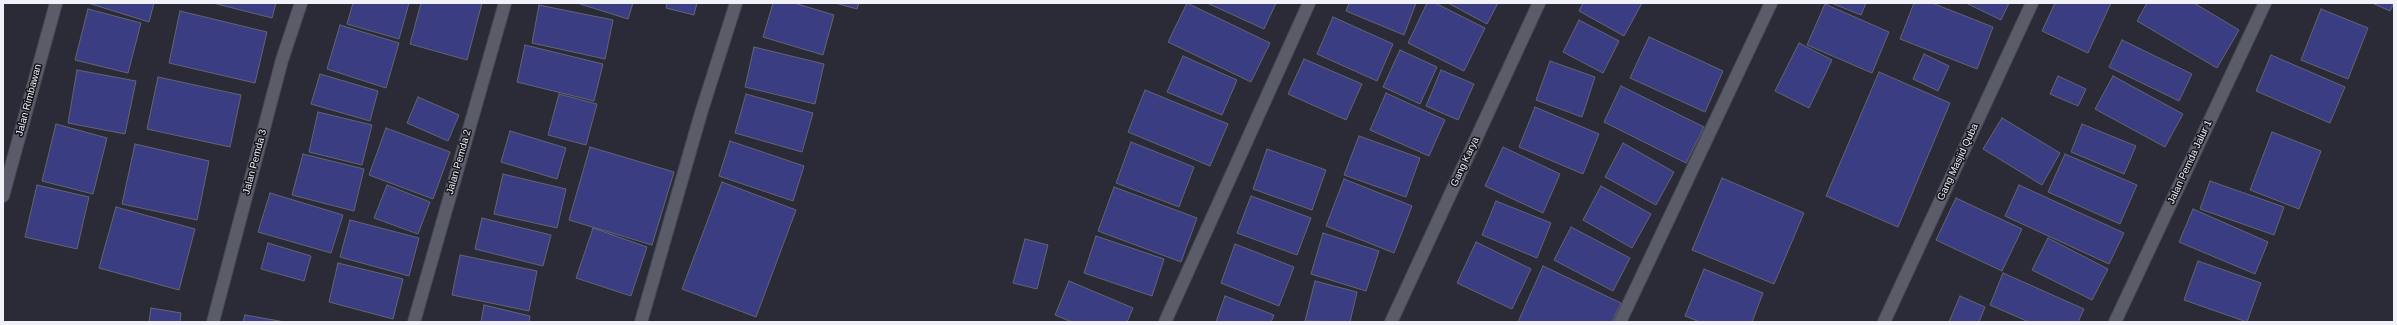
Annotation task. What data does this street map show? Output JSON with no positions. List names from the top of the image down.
{
  "streets": {
    "street": [
      "Jalan Rimbawan",
      "Jalan Pemda 3",
      "Jalan Pemda 2",
      "Gang Karya",
      "Gang Masjid Quba",
      "Jalan Pemda Jalur 1"
    ]
  }
}
